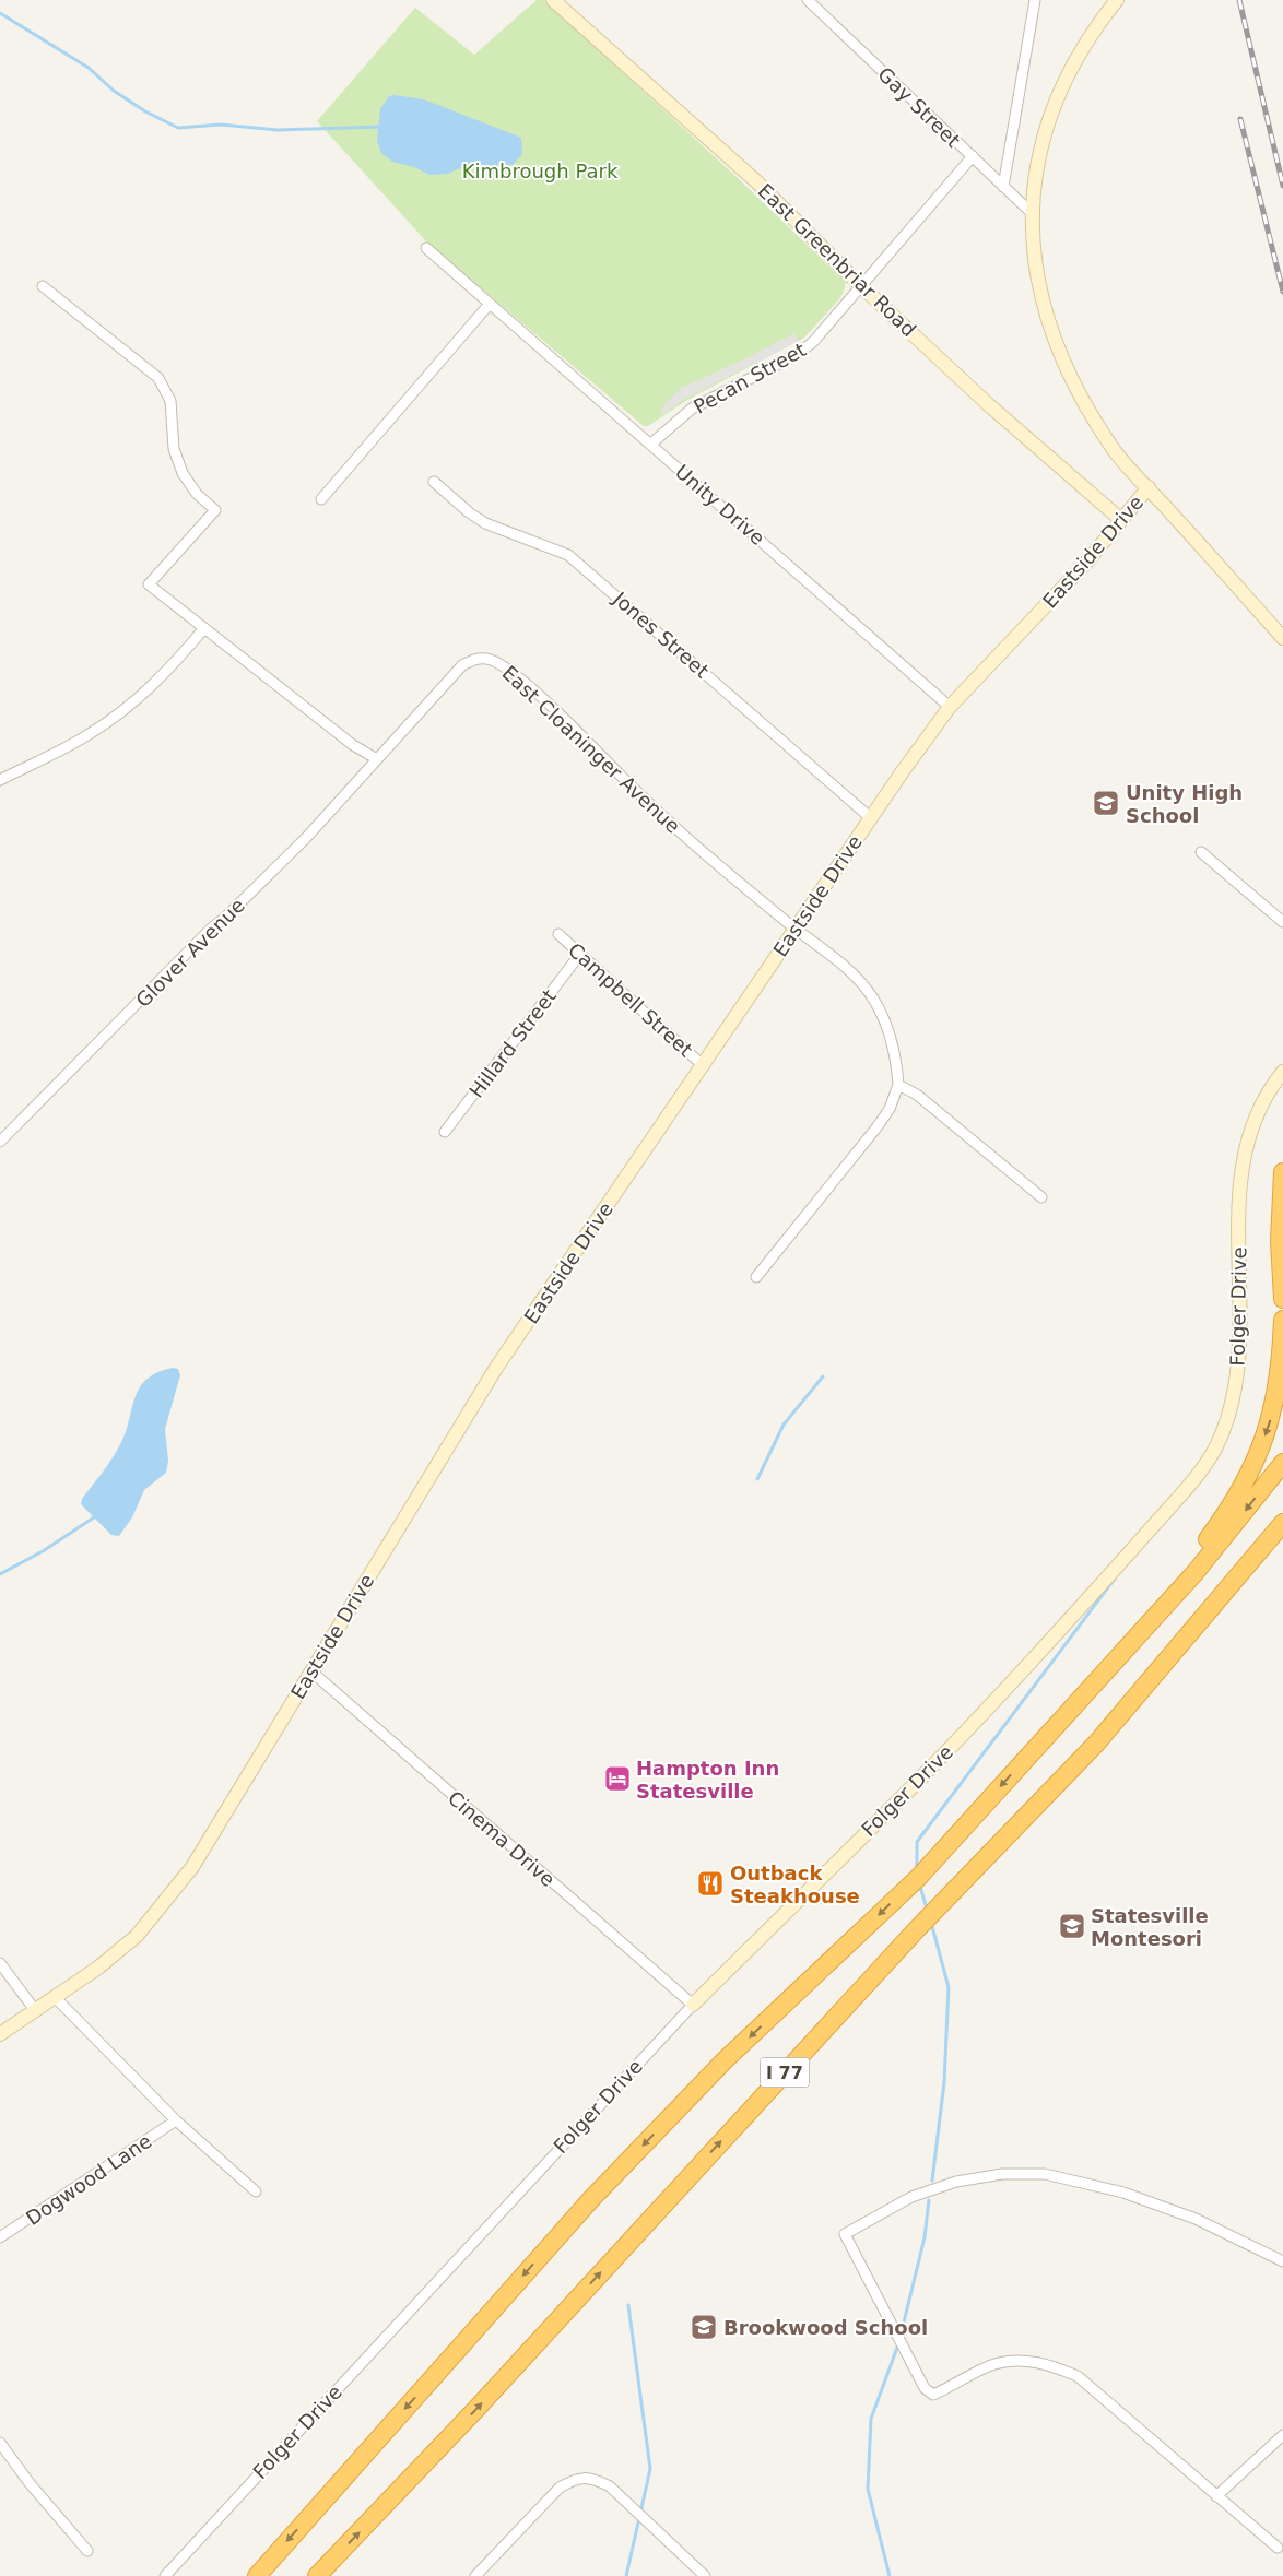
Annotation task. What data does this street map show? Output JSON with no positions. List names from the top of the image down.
{
  "streets": {
    "highway": ["I 77"],
    "street": [
      "Gay Street",
      "East Greenbriar Road",
      "Pecan Street",
      "Unity Drive",
      "Eastside Drive",
      "Jones Street",
      "East Cloaninger Avenue",
      "Glover Avenue",
      "Campbell Street",
      "Hillard Street",
      "Folger Drive",
      "Cinema Drive",
      "Dogwood Lane"
    ]
  },
  "crossings": [
    ["Gay Street", "Pecan Street"],
    ["East Greenbriar Road", "Pecan Street"],
    ["East Greenbriar Road", "Eastside Drive"],
    ["Pecan Street", "Unity Drive"],
    ["Unity Drive", "Eastside Drive"],
    ["Eastside Drive", "Jones Street"],
    ["Eastside Drive", "East Cloaninger Avenue"],
    ["Eastside Drive", "Campbell Street"],
    ["Eastside Drive", "Cinema Drive"],
    ["East Cloaninger Avenue", "Glover Avenue"],
    ["Campbell Street", "Hillard Street"],
    ["Folger Drive", "Cinema Drive"]
  ],
  "parks": ["Kimbrough Park"],
  "places": {
    "school or university": ["Unity High School", "Statesville Montesori", "Brookwood School"],
    "hotel": ["Hampton Inn Statesville"],
    "restaurant": ["Outback Steakhouse"]
  }
}
